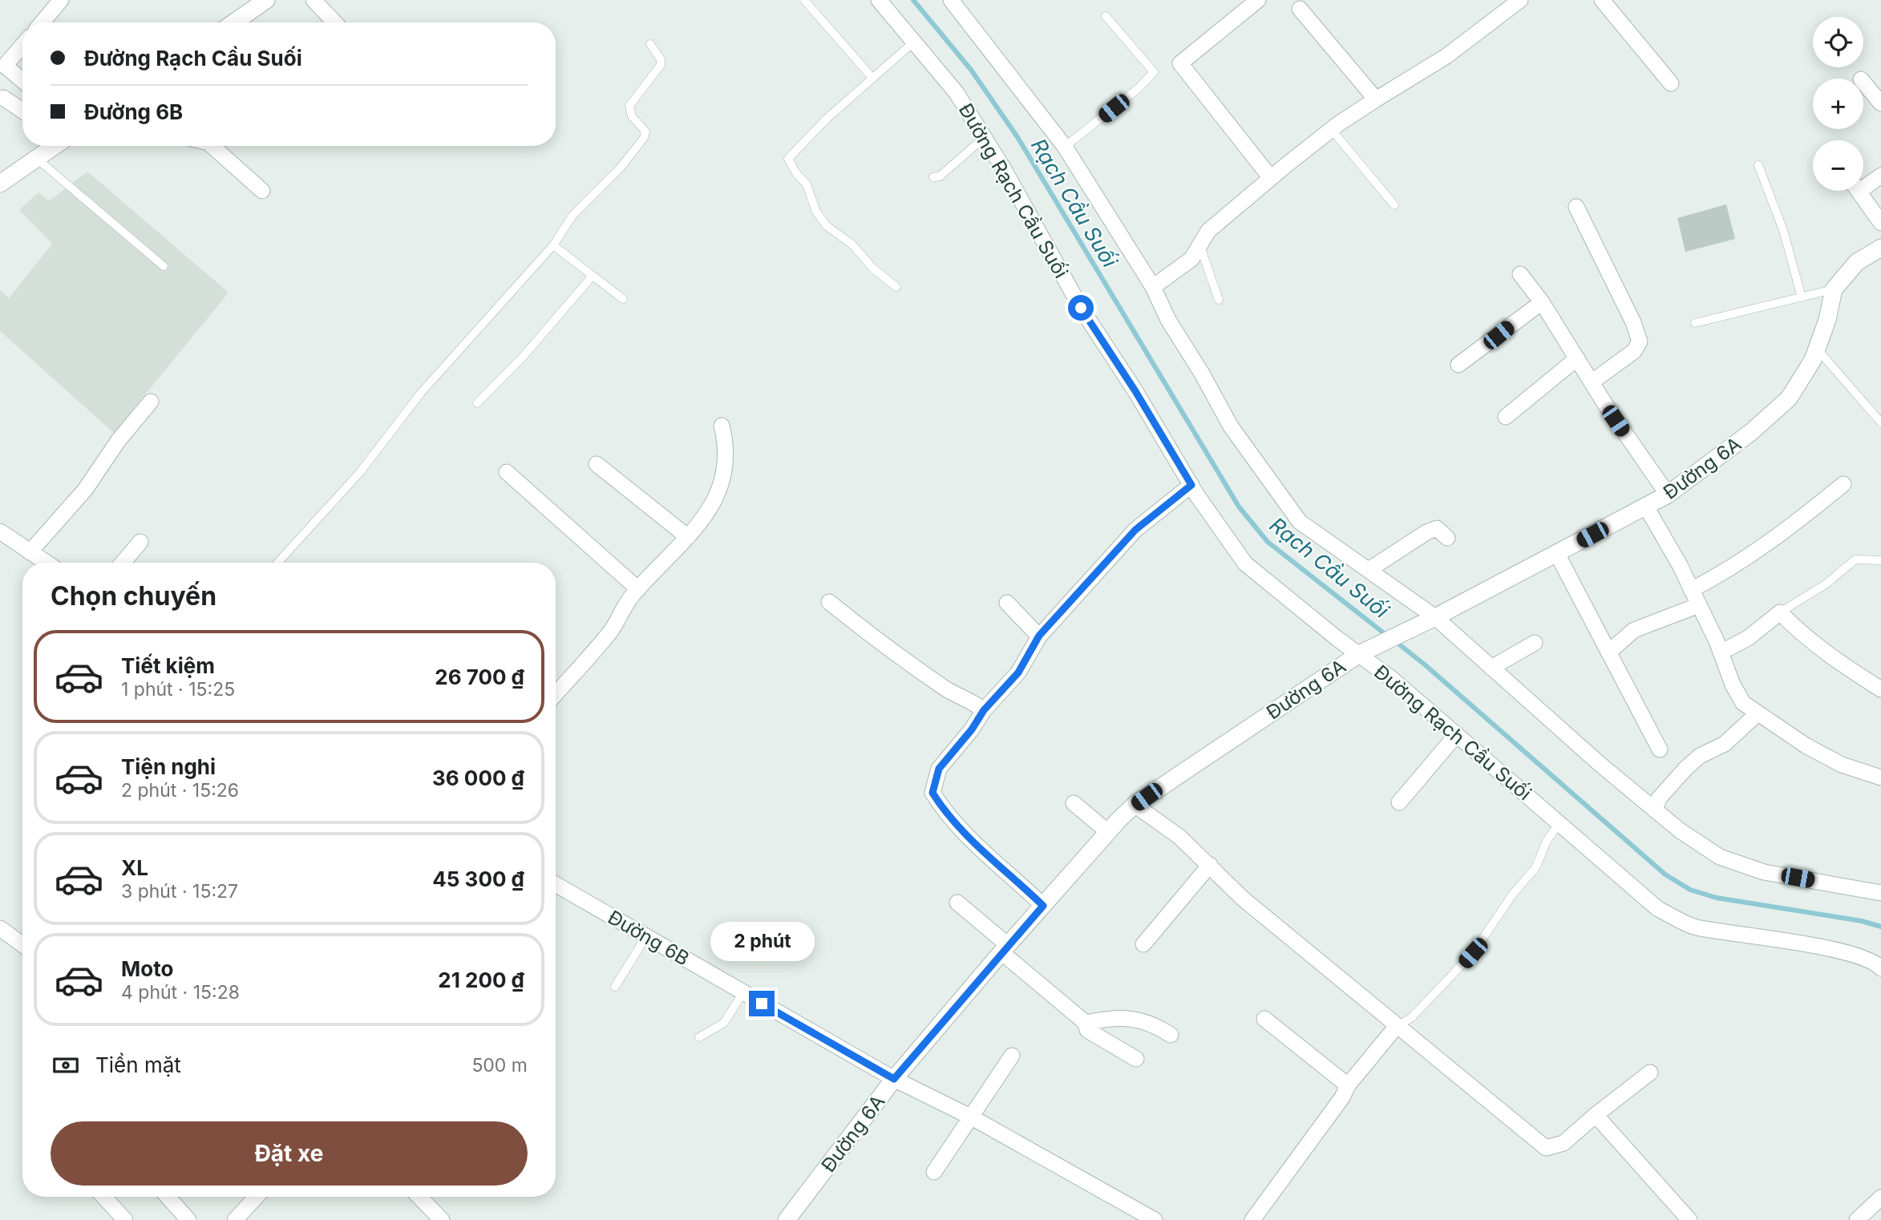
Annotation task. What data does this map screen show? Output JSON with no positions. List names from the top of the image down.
{
  "streets": {
    "street": ["Đường Rạch Cầu Suối", "Đường 6A", "Đường 6B"]
  },
  "crossings": [
    ["Đường Rạch Cầu Suối", "Đường 6A"],
    ["Đường 6A", "Đường 6B"]
  ],
  "water": ["Rạch Cầu Suối"],
  "page": {
    "map_buttons": ["+", "−"],
    "banner": ["Đường Rạch Cầu Suối", "Đường 6B"],
    "heading": "Chọn chuyến",
    "list": [
      {
        "name": "Tiết kiệm",
        "note": "1 phút · 15:25",
        "value": "26 700 ₫"
      },
      {
        "name": "Tiện nghi",
        "note": "2 phút · 15:26",
        "value": "36 000 ₫"
      },
      {
        "name": "XL",
        "note": "3 phút · 15:27",
        "value": "45 300 ₫"
      },
      {
        "name": "Moto",
        "note": "4 phút · 15:28",
        "value": "21 200 ₫"
      }
    ],
    "bubble": "2 phút",
    "pay": ["Tiền mặt", "500 m"],
    "buttons": "Đặt xe"
  }
}
